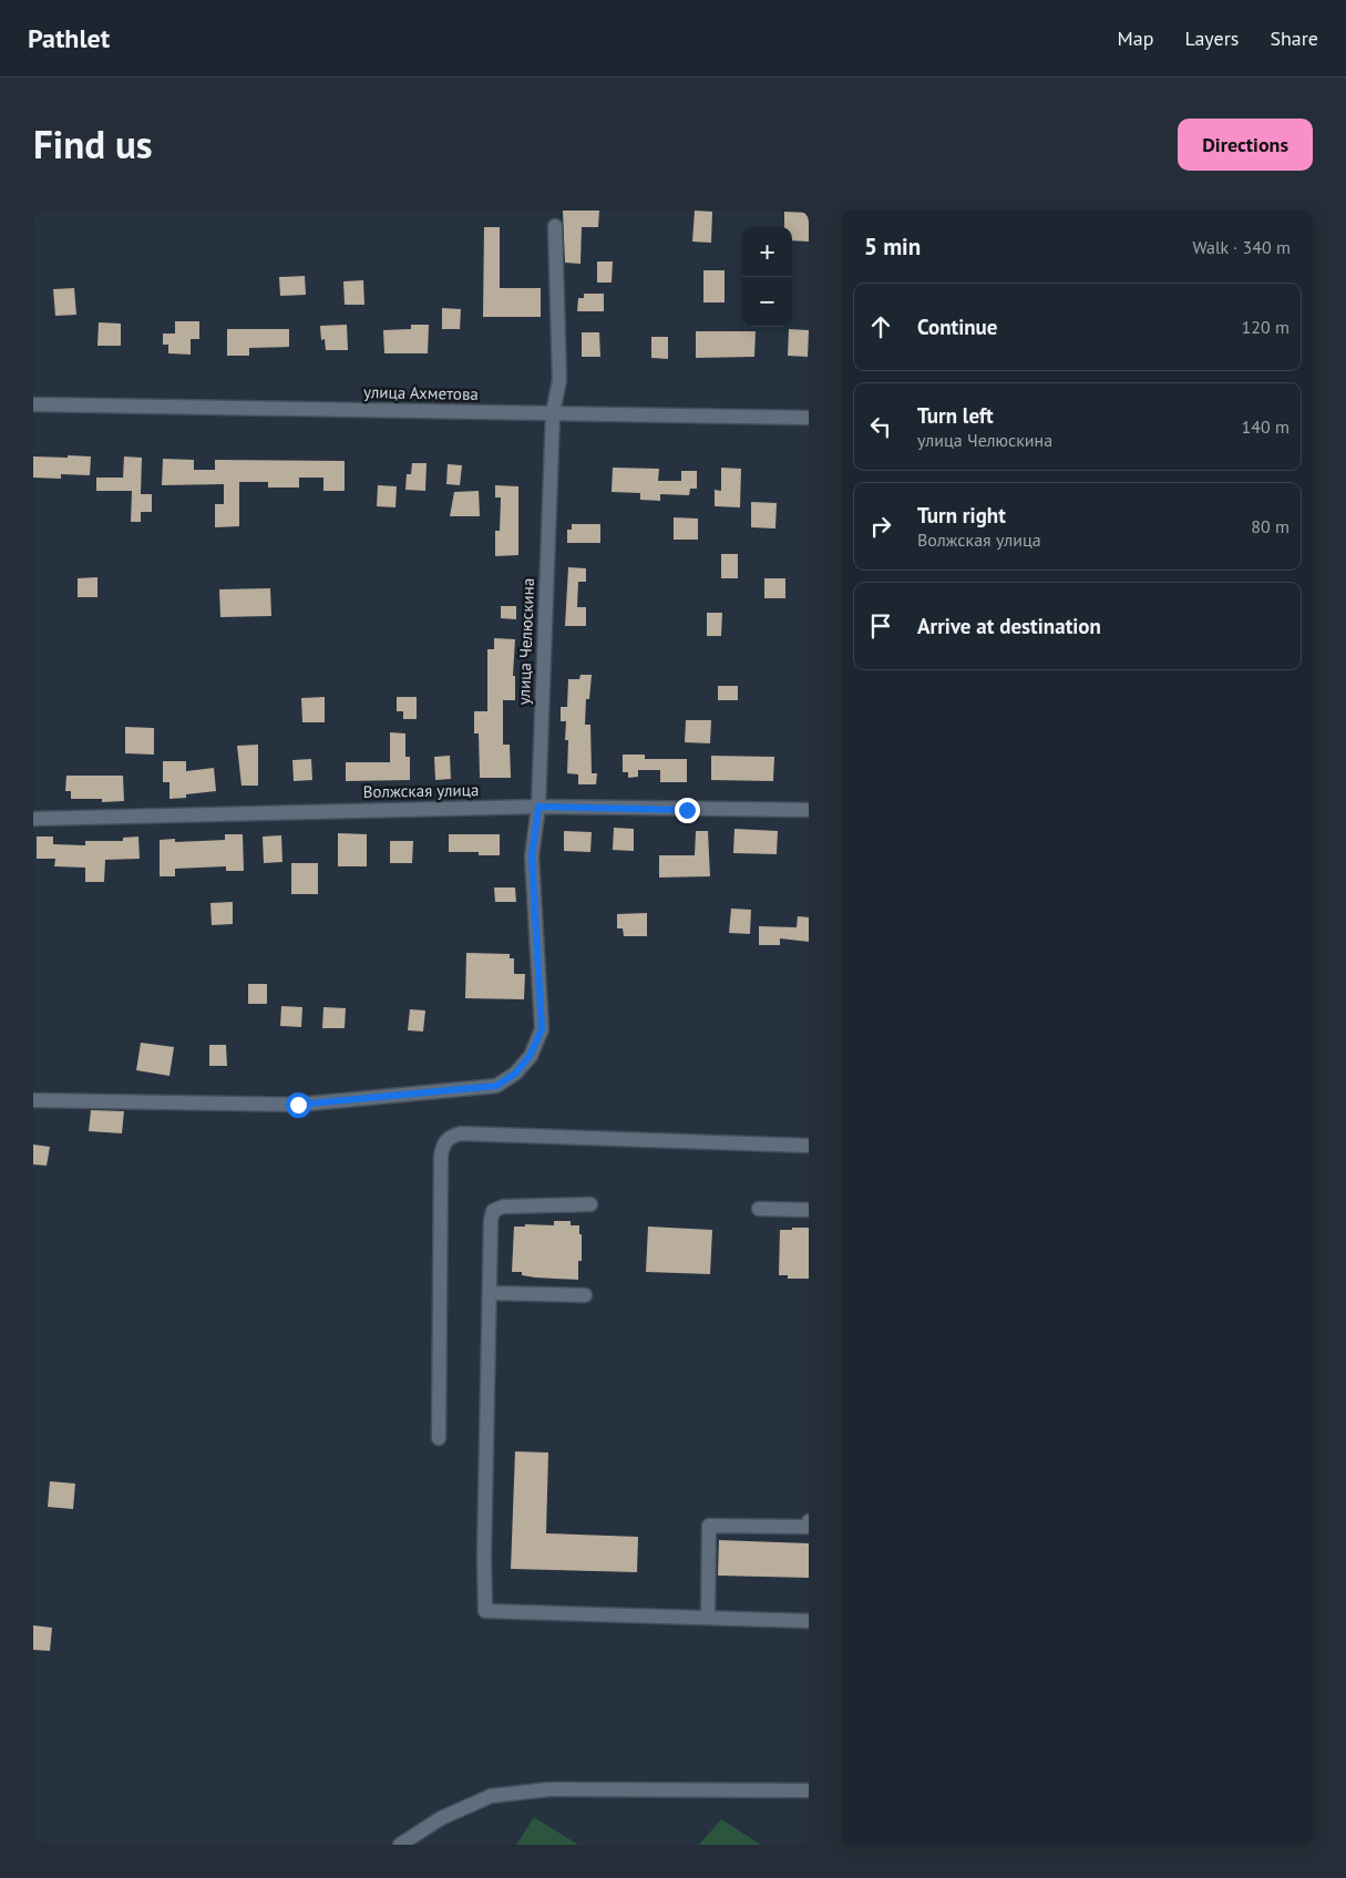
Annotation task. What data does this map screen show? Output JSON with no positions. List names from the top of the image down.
{
  "streets": {
    "street": ["улица Ахметова", "улица Челюскина", "Волжская улица"]
  },
  "crossings": [
    ["улица Ахметова", "улица Челюскина"],
    ["улица Челюскина", "Волжская улица"]
  ],
  "page": {
    "header": "Pathlet",
    "nav": ["Map", "Layers", "Share"],
    "title": "Find us",
    "buttons": "Directions",
    "heading": ["5 min", "Walk · 340 m"],
    "map_buttons": ["+", "−"],
    "list": [
      ["Continue", "120 m"],
      ["Turn left", "улица Челюскина", "140 m"],
      ["Turn right", "Волжская улица", "80 m"],
      "Arrive at destination"
    ]
  }
}
